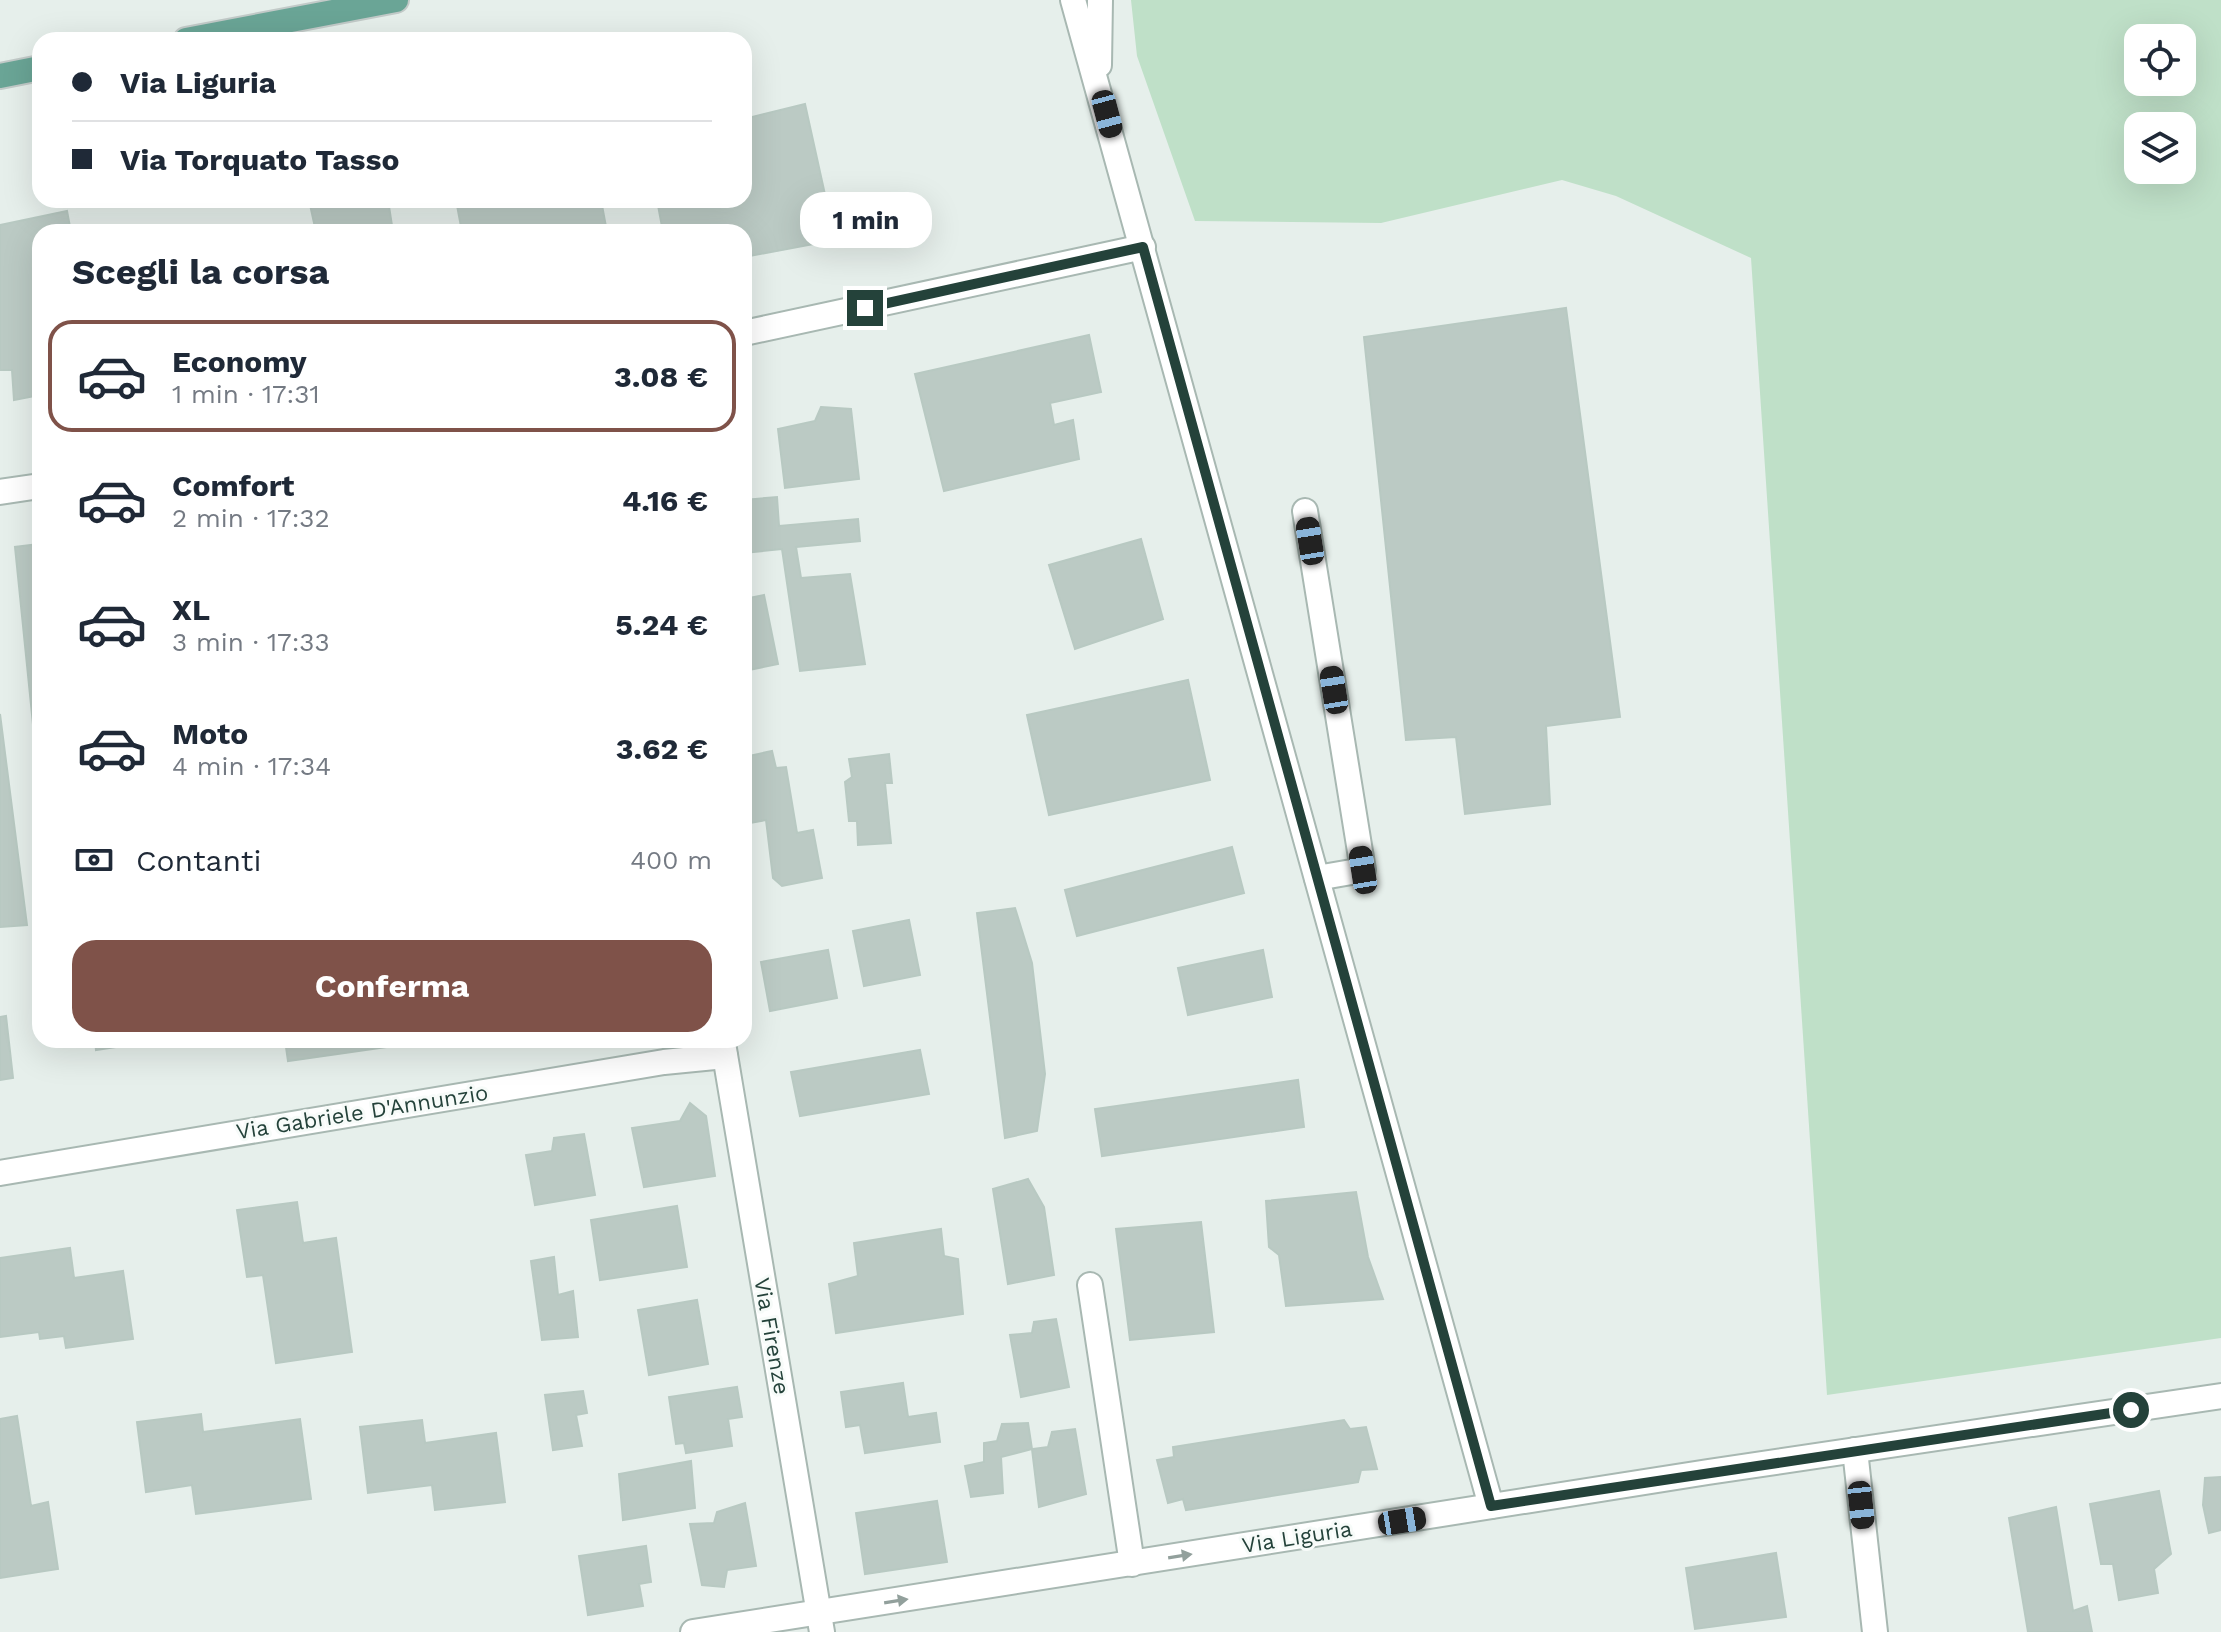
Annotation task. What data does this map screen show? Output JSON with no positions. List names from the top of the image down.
{
  "streets": {
    "street": ["Via Gabriele D'Annunzio", "Via Firenze", "Via Liguria"]
  },
  "crossings": [
    ["Via Gabriele D'Annunzio", "Via Firenze"],
    ["Via Firenze", "Via Liguria"]
  ],
  "one_way": ["Via Liguria"],
  "page": {
    "banner": ["Via Liguria", "Via Torquato Tasso"],
    "bubble": "1 min",
    "heading": "Scegli la corsa",
    "list": [
      {
        "name": "Economy",
        "note": "1 min · 17:31",
        "value": "3.08 €"
      },
      {
        "name": "Comfort",
        "note": "2 min · 17:32",
        "value": "4.16 €"
      },
      {
        "name": "XL",
        "note": "3 min · 17:33",
        "value": "5.24 €"
      },
      {
        "name": "Moto",
        "note": "4 min · 17:34",
        "value": "3.62 €"
      }
    ],
    "pay": ["Contanti", "400 m"],
    "buttons": "Conferma"
  }
}
